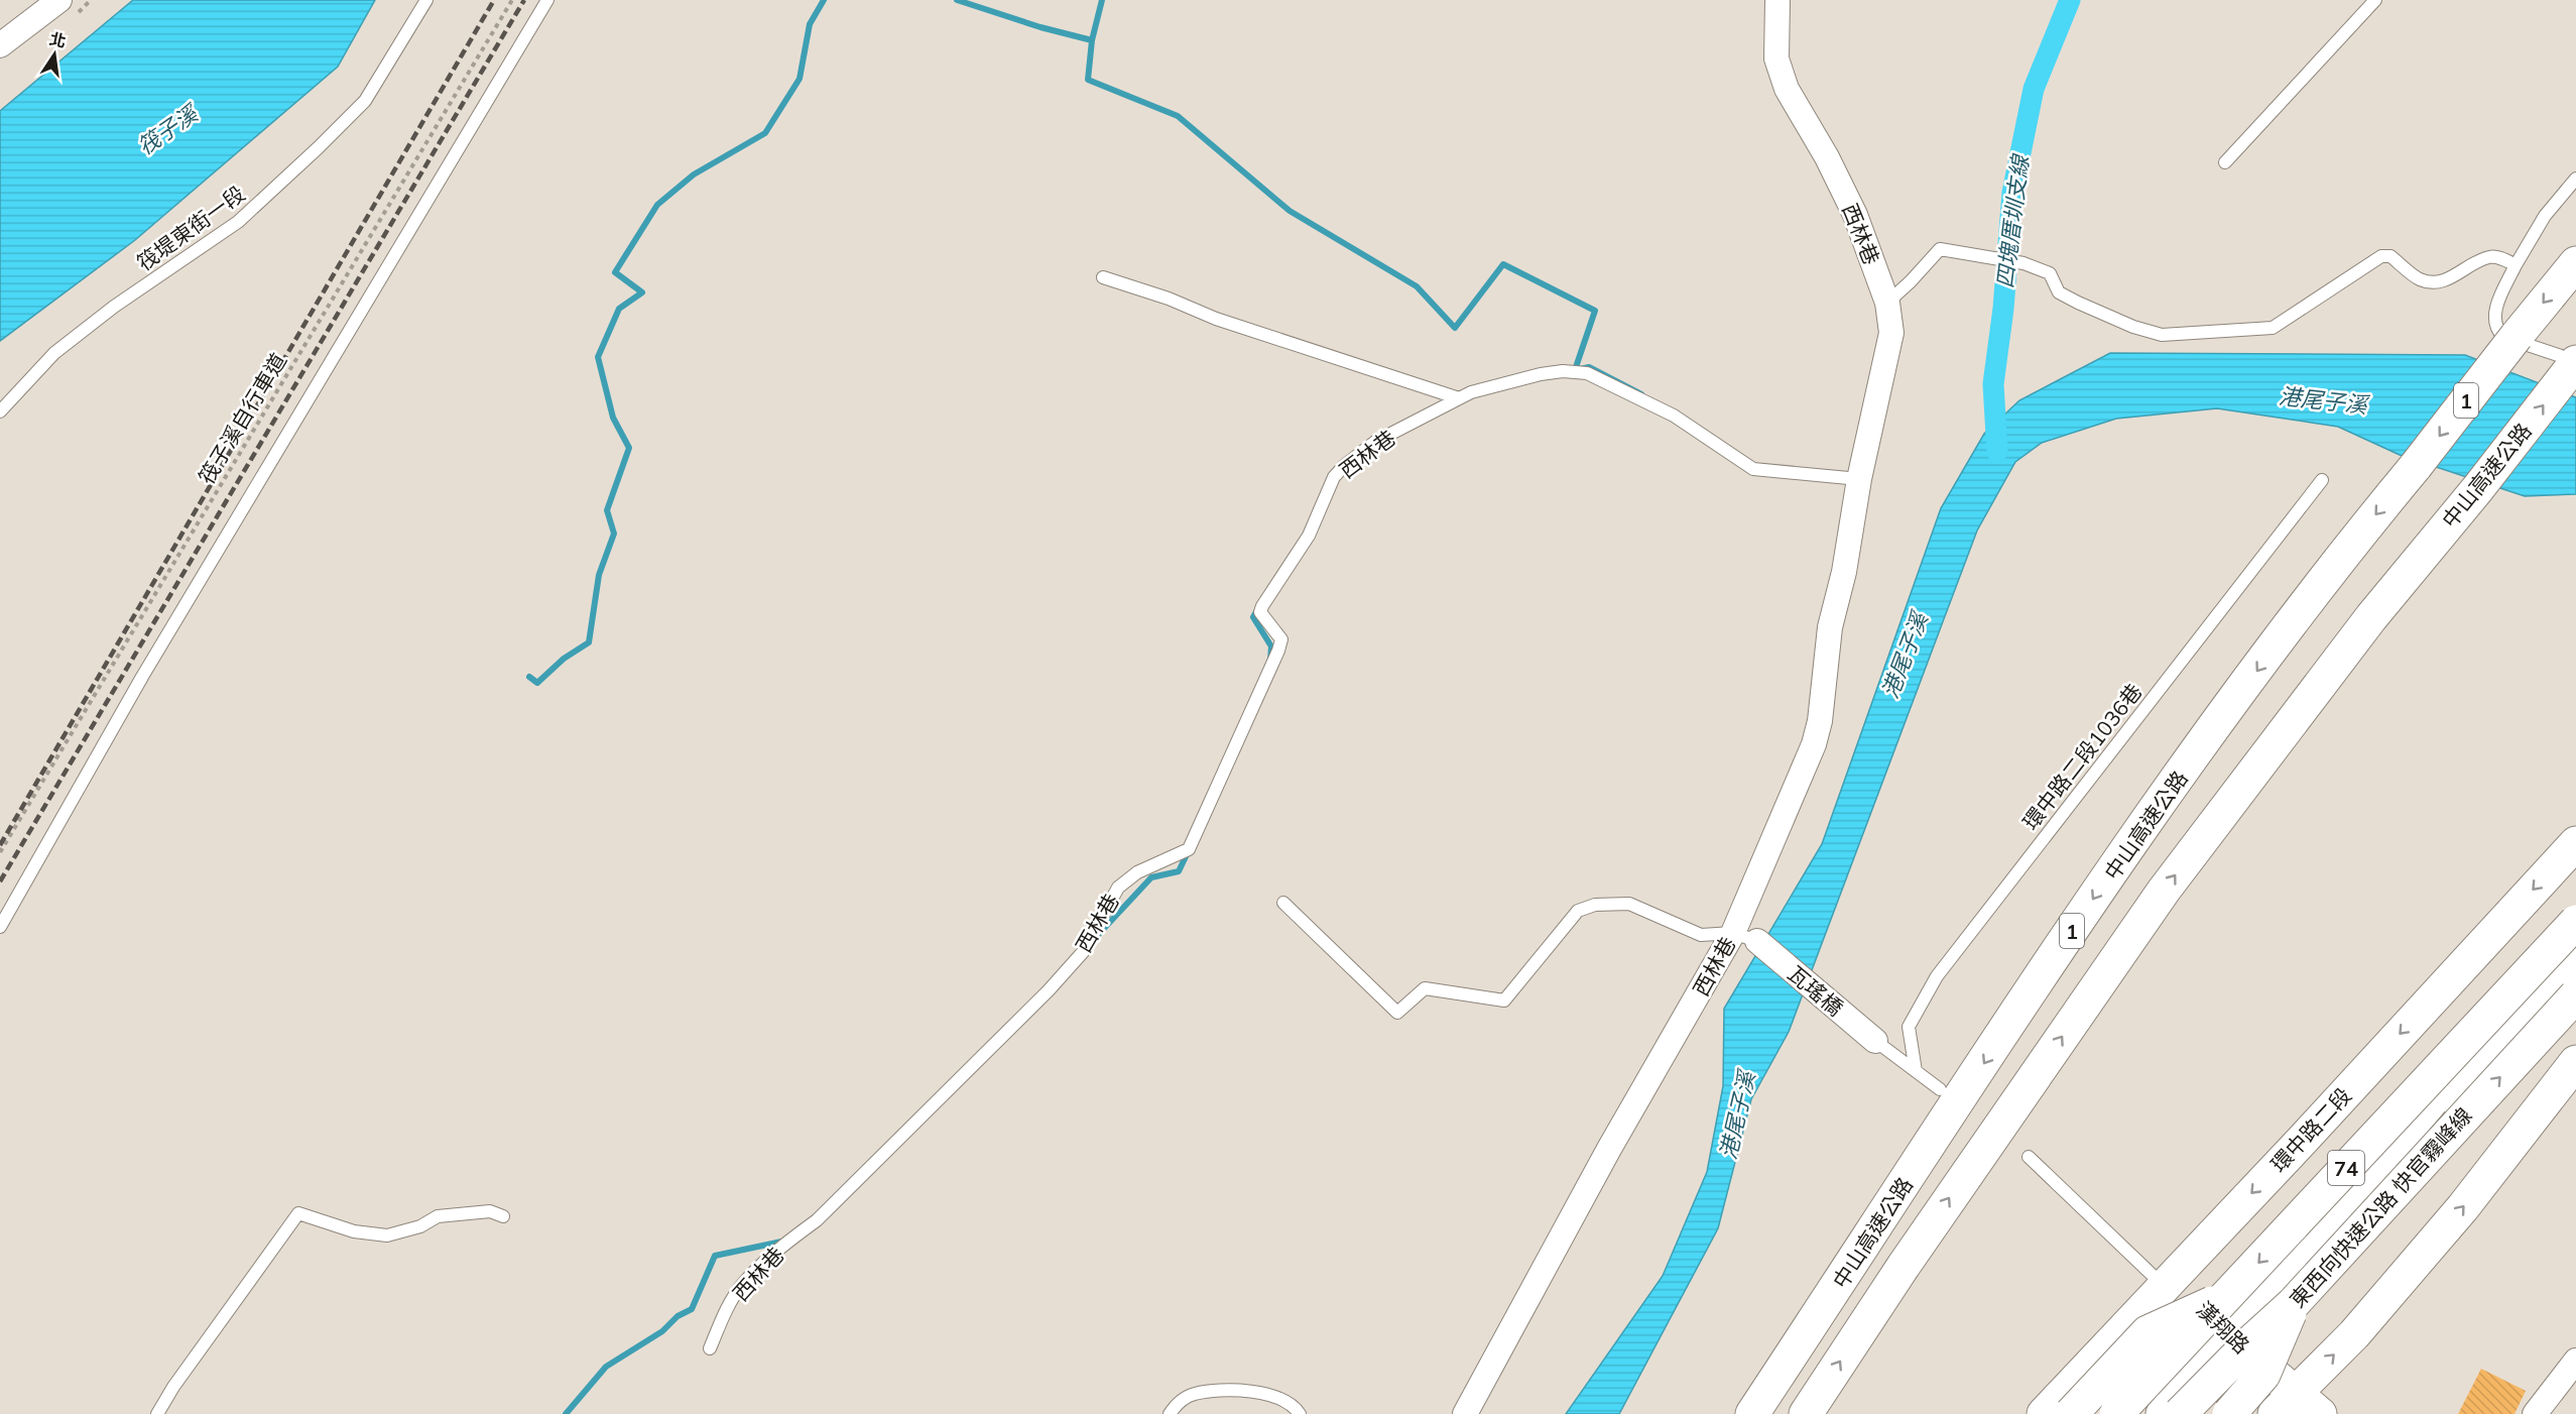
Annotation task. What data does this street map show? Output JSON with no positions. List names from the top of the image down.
{
  "streets": {
    "main road": [
      "1",
      "中山高速公路",
      "環中路二段",
      "74",
      "東西向快速公路 快官霧峰線",
      "漢翔路"
    ],
    "street": ["西林巷", "瓦瑤橋"],
    "lane": ["筏堤東街一段", "環中路二段1036巷"],
    "path": ["筏子溪自行車道"]
  },
  "crossings": [
    ["環中路二段", "漢翔路"]
  ],
  "water": ["筏子溪", "四塊厝圳支線", "港尾子溪"],
  "north": "top"
}
